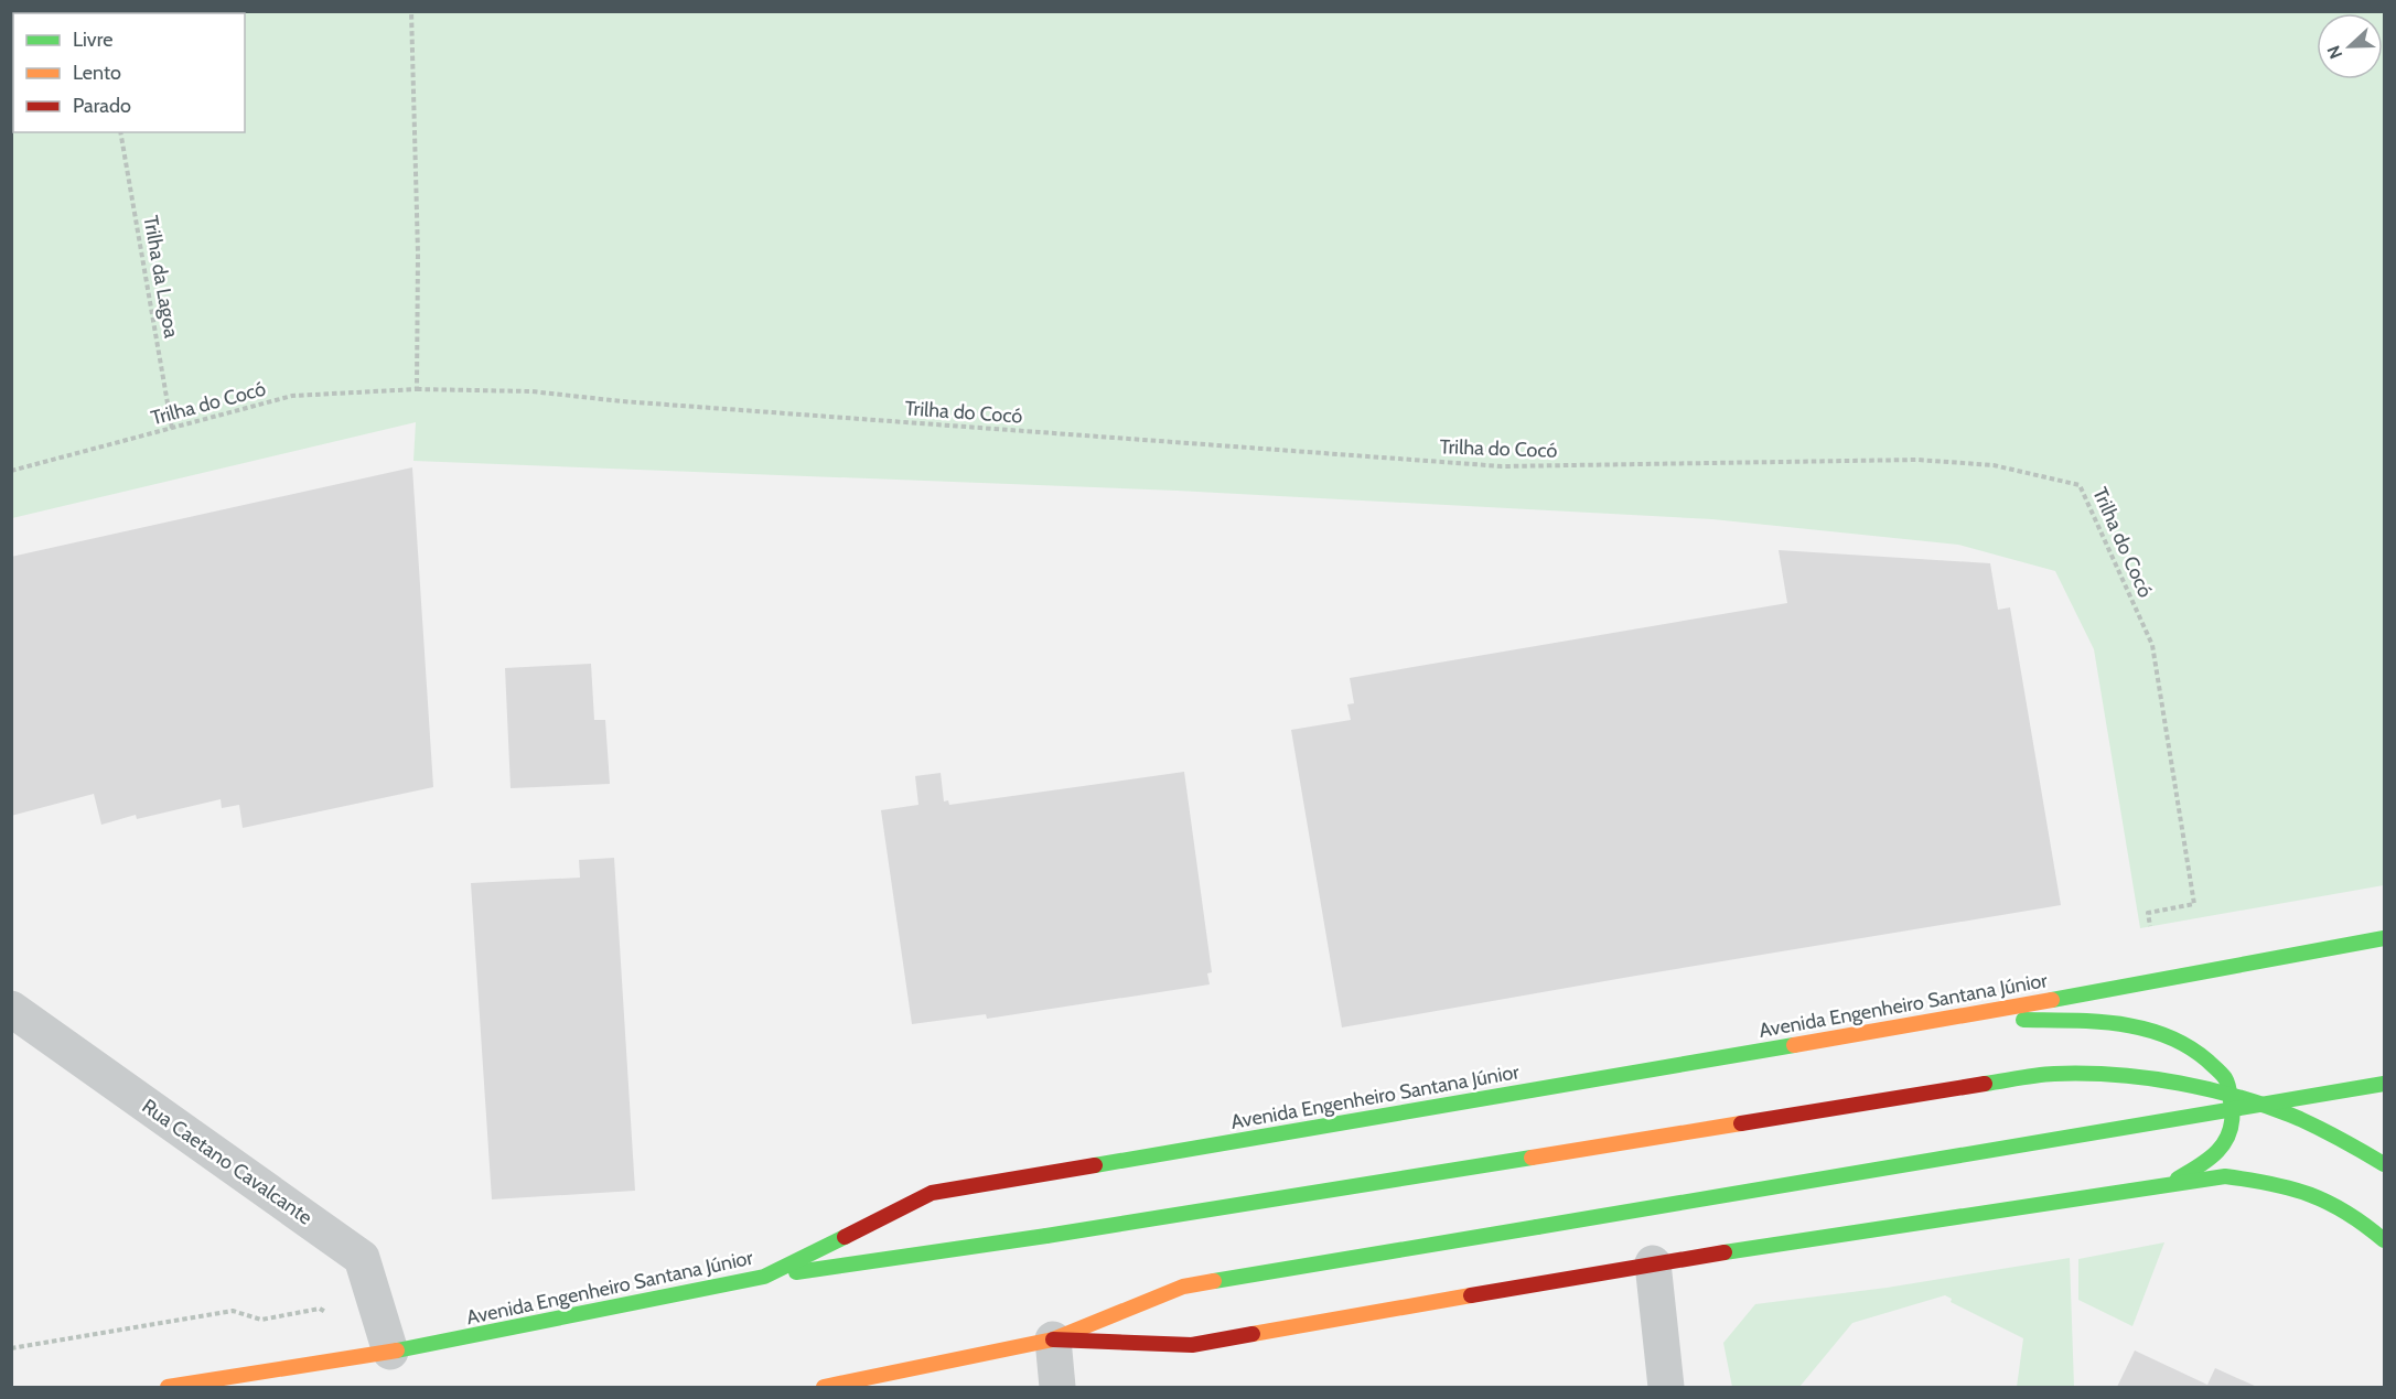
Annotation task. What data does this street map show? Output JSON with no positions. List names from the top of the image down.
{
  "streets": {
    "main road": ["Avenida Engenheiro Santana Júnior"],
    "street": ["Rua Caetano Cavalcante"],
    "path": ["Trilha da Lagoa", "Trilha do Cocó"]
  },
  "crossings": [
    ["Trilha da Lagoa", "Trilha do Cocó"],
    ["Avenida Engenheiro Santana Júnior", "Rua Caetano Cavalcante"]
  ],
  "legend": ["Livre", "Lento", "Parado"],
  "north": "left"
}
